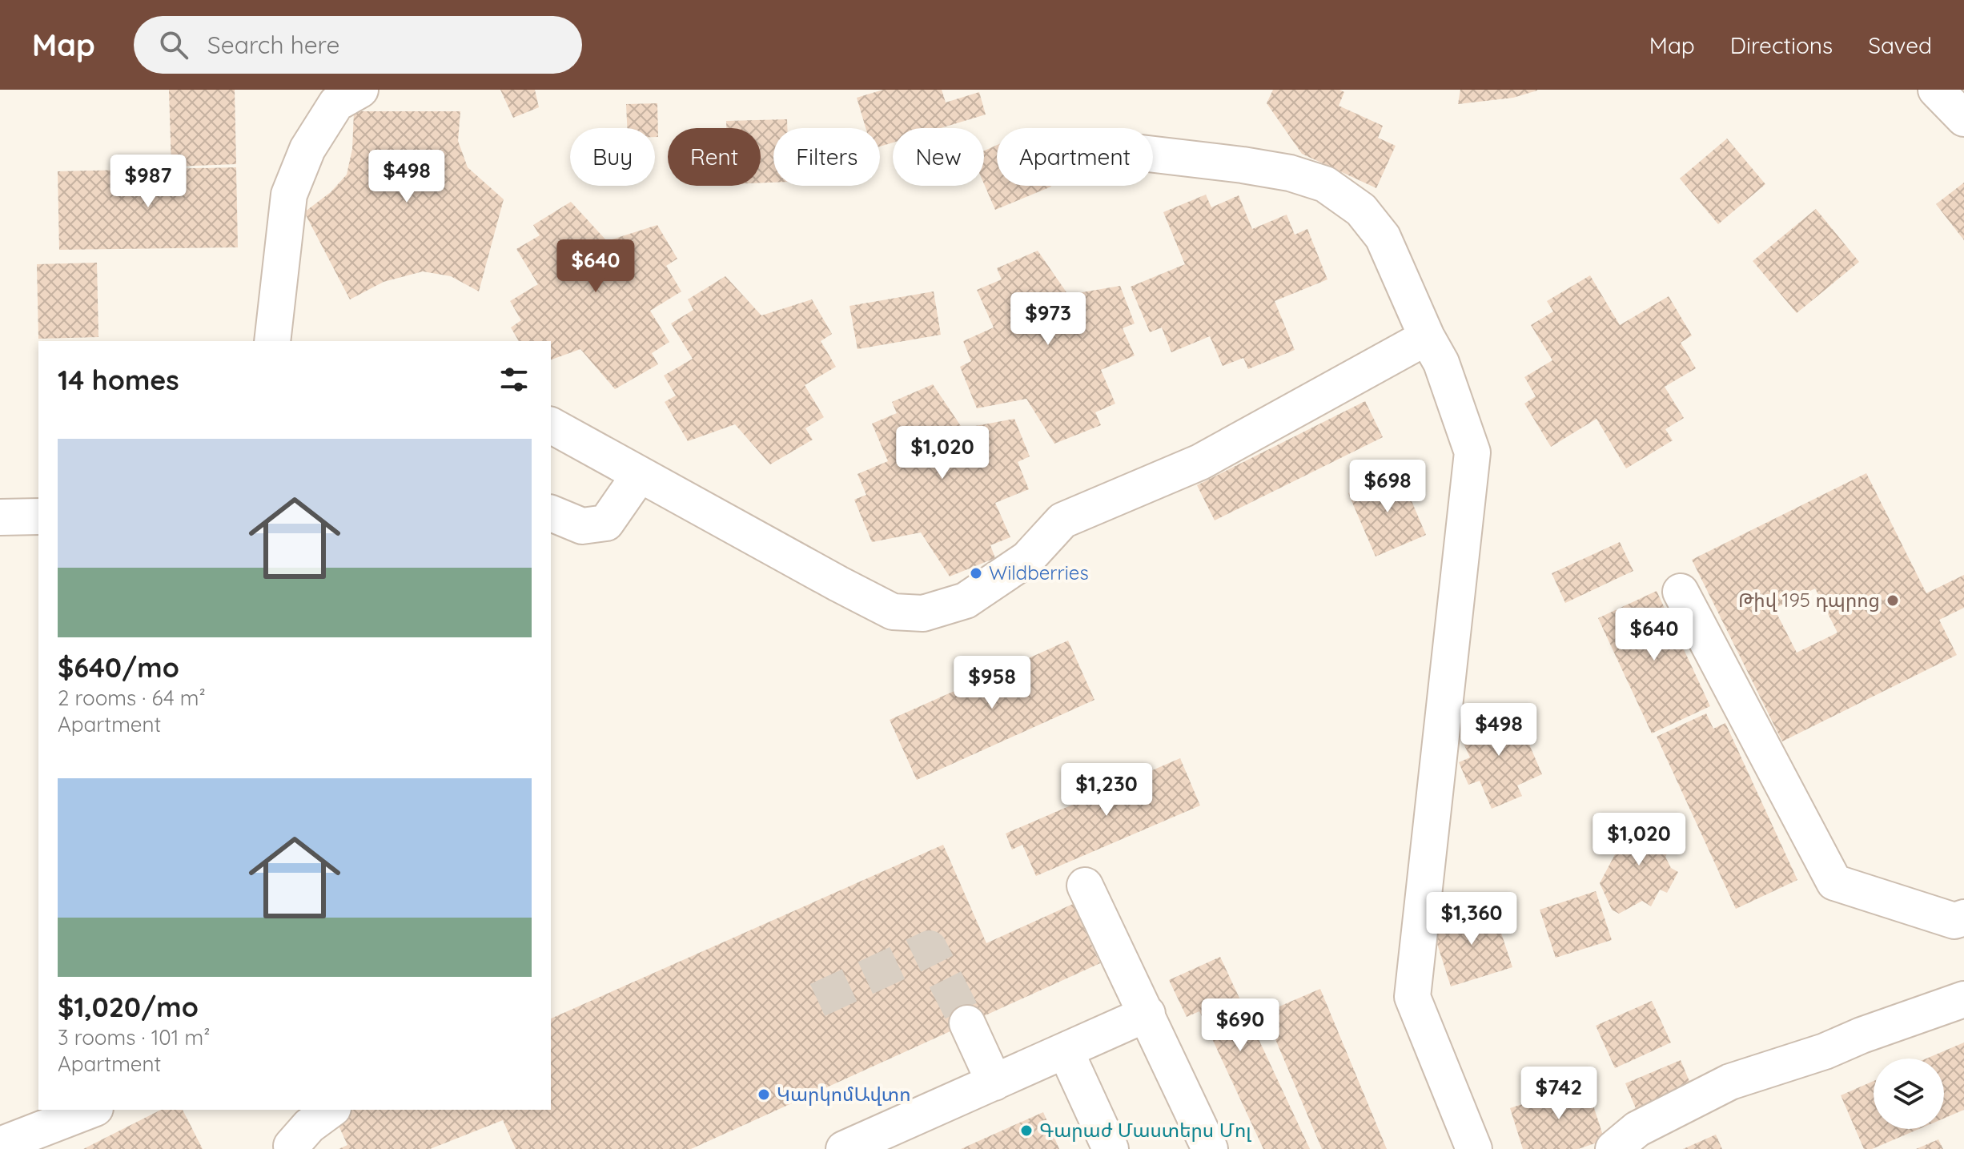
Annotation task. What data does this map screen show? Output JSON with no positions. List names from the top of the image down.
{
  "places": [
    "Wildberries",
    "Թիվ 195 դպրոց",
    "ԿարկոմԱվտո",
    "Գարաժ Մաստերս Մոլ"
  ],
  "page": {
    "header": "Map",
    "search": "Search here",
    "nav": ["Map", "Directions", "Saved"],
    "chip": [
      "Buy",
      "Rent",
      "Filters",
      "New",
      "Apartment"
    ],
    "price": [
      "$498",
      "$987",
      "$640",
      "$973",
      "$1,020",
      "$698",
      "$640",
      "$958",
      "$498",
      "$1,230",
      "$1,020",
      "$1,360",
      "$690",
      "$742"
    ],
    "heading": "14 homes",
    "list": [
      {
        "name": "$640/mo",
        "note": "2 rooms · 64 m² · Apartment"
      },
      {
        "name": "$1,020/mo",
        "note": "3 rooms · 101 m² · Apartment"
      }
    ]
  }
}
